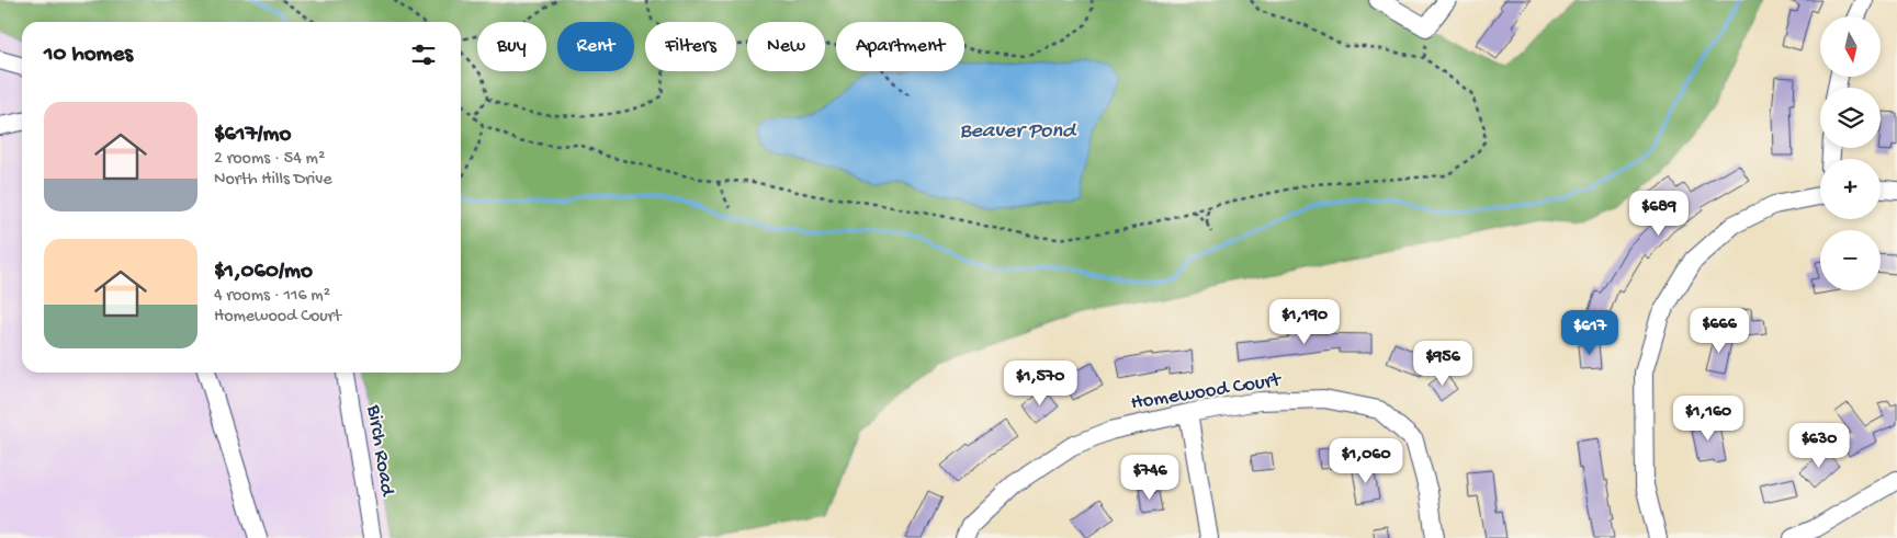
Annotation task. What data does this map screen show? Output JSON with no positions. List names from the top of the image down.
{
  "streets": {
    "street": ["Homewood Court", "Birch Road"]
  },
  "water": ["Beaver Pond"],
  "north": "bottom",
  "page": {
    "map_buttons": ["+", "−"],
    "chip": [
      "Buy",
      "Rent",
      "Filters",
      "New",
      "Apartment"
    ],
    "heading": "10 homes",
    "list": [
      {
        "name": "$617/mo",
        "note": "2 rooms · 54 m² · North Hills Drive"
      },
      {
        "name": "$1,060/mo",
        "note": "4 rooms · 116 m² · Homewood Court"
      }
    ],
    "price": [
      "$689",
      "$1,190",
      "$666",
      "$617",
      "$956",
      "$1,570",
      "$1,160",
      "$630",
      "$1,060",
      "$746"
    ]
  }
}
